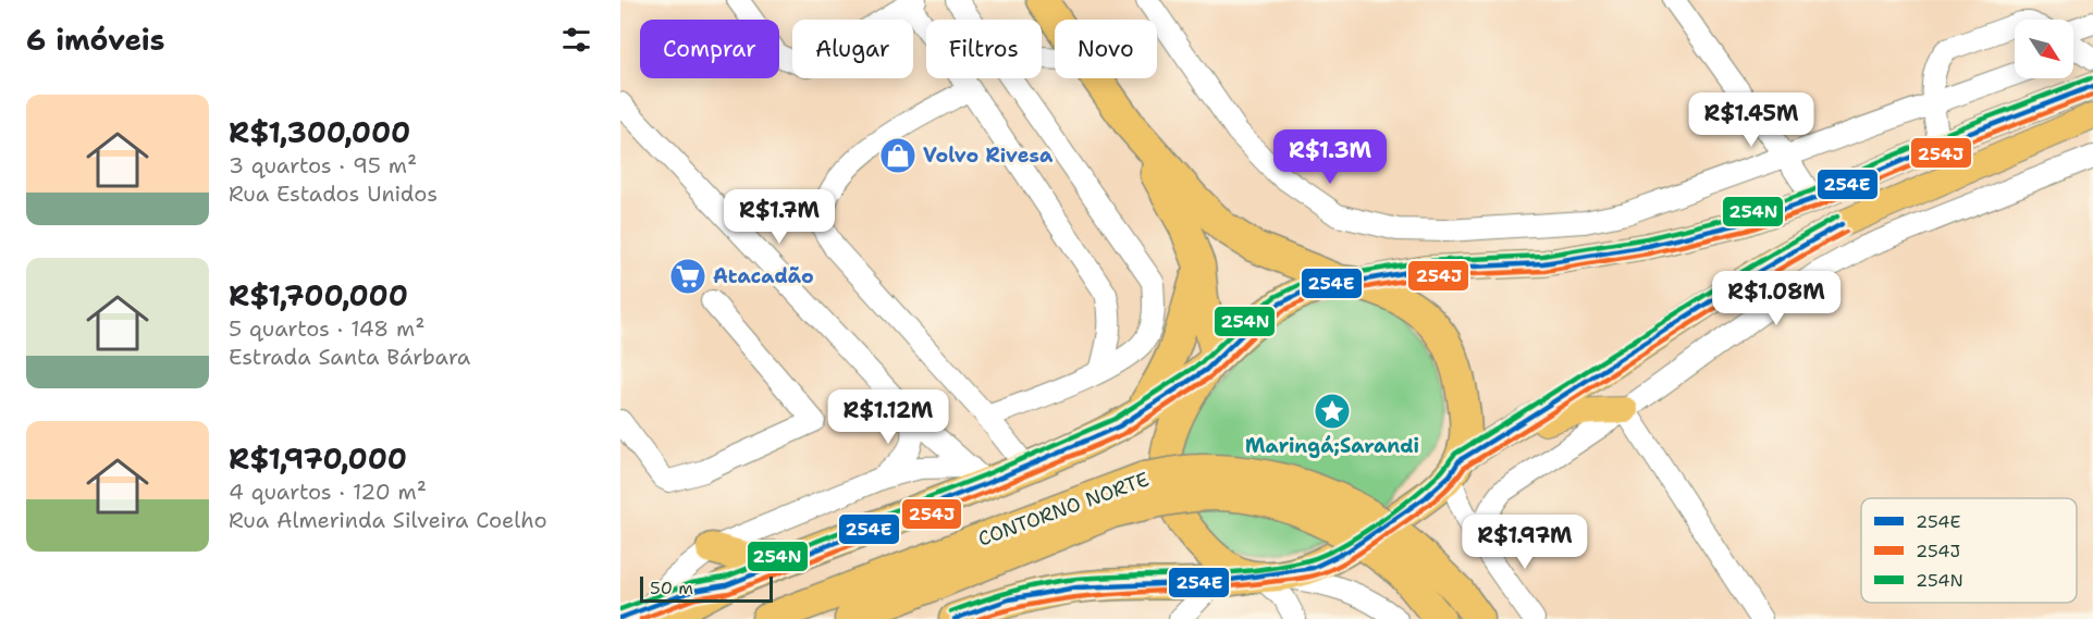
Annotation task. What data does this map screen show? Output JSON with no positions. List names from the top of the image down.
{
  "streets": {
    "highway": ["CONTORNO NORTE"]
  },
  "places": {
    "shop": ["Volvo Rivesa"],
    "supermarket": ["Atacadão"],
    "place": ["Maringá;Sarandi"]
  },
  "lines": ["transit line 254N", "transit line 254E", "transit line 254J"],
  "legend": ["254E", "254J", "254N"],
  "scale_bar": "50 m",
  "north": "bottom right",
  "page": {
    "heading": "6 imóveis",
    "chip": [
      "Comprar",
      "Alugar",
      "Filtros",
      "Novo"
    ],
    "list": [
      {
        "name": "R$1,300,000",
        "note": "3 quartos · 95 m² · Rua Estados Unidos"
      },
      {
        "name": "R$1,700,000",
        "note": "5 quartos · 148 m² · Estrada Santa Bárbara"
      },
      {
        "name": "R$1,970,000",
        "note": "4 quartos · 120 m² · Rua Almerinda Silveira Coelho"
      }
    ],
    "price": [
      "R$1.45M",
      "R$1.3M",
      "R$1.7M",
      "R$1.08M",
      "R$1.12M",
      "R$1.97M"
    ],
    "scale": "50 m"
  }
}
